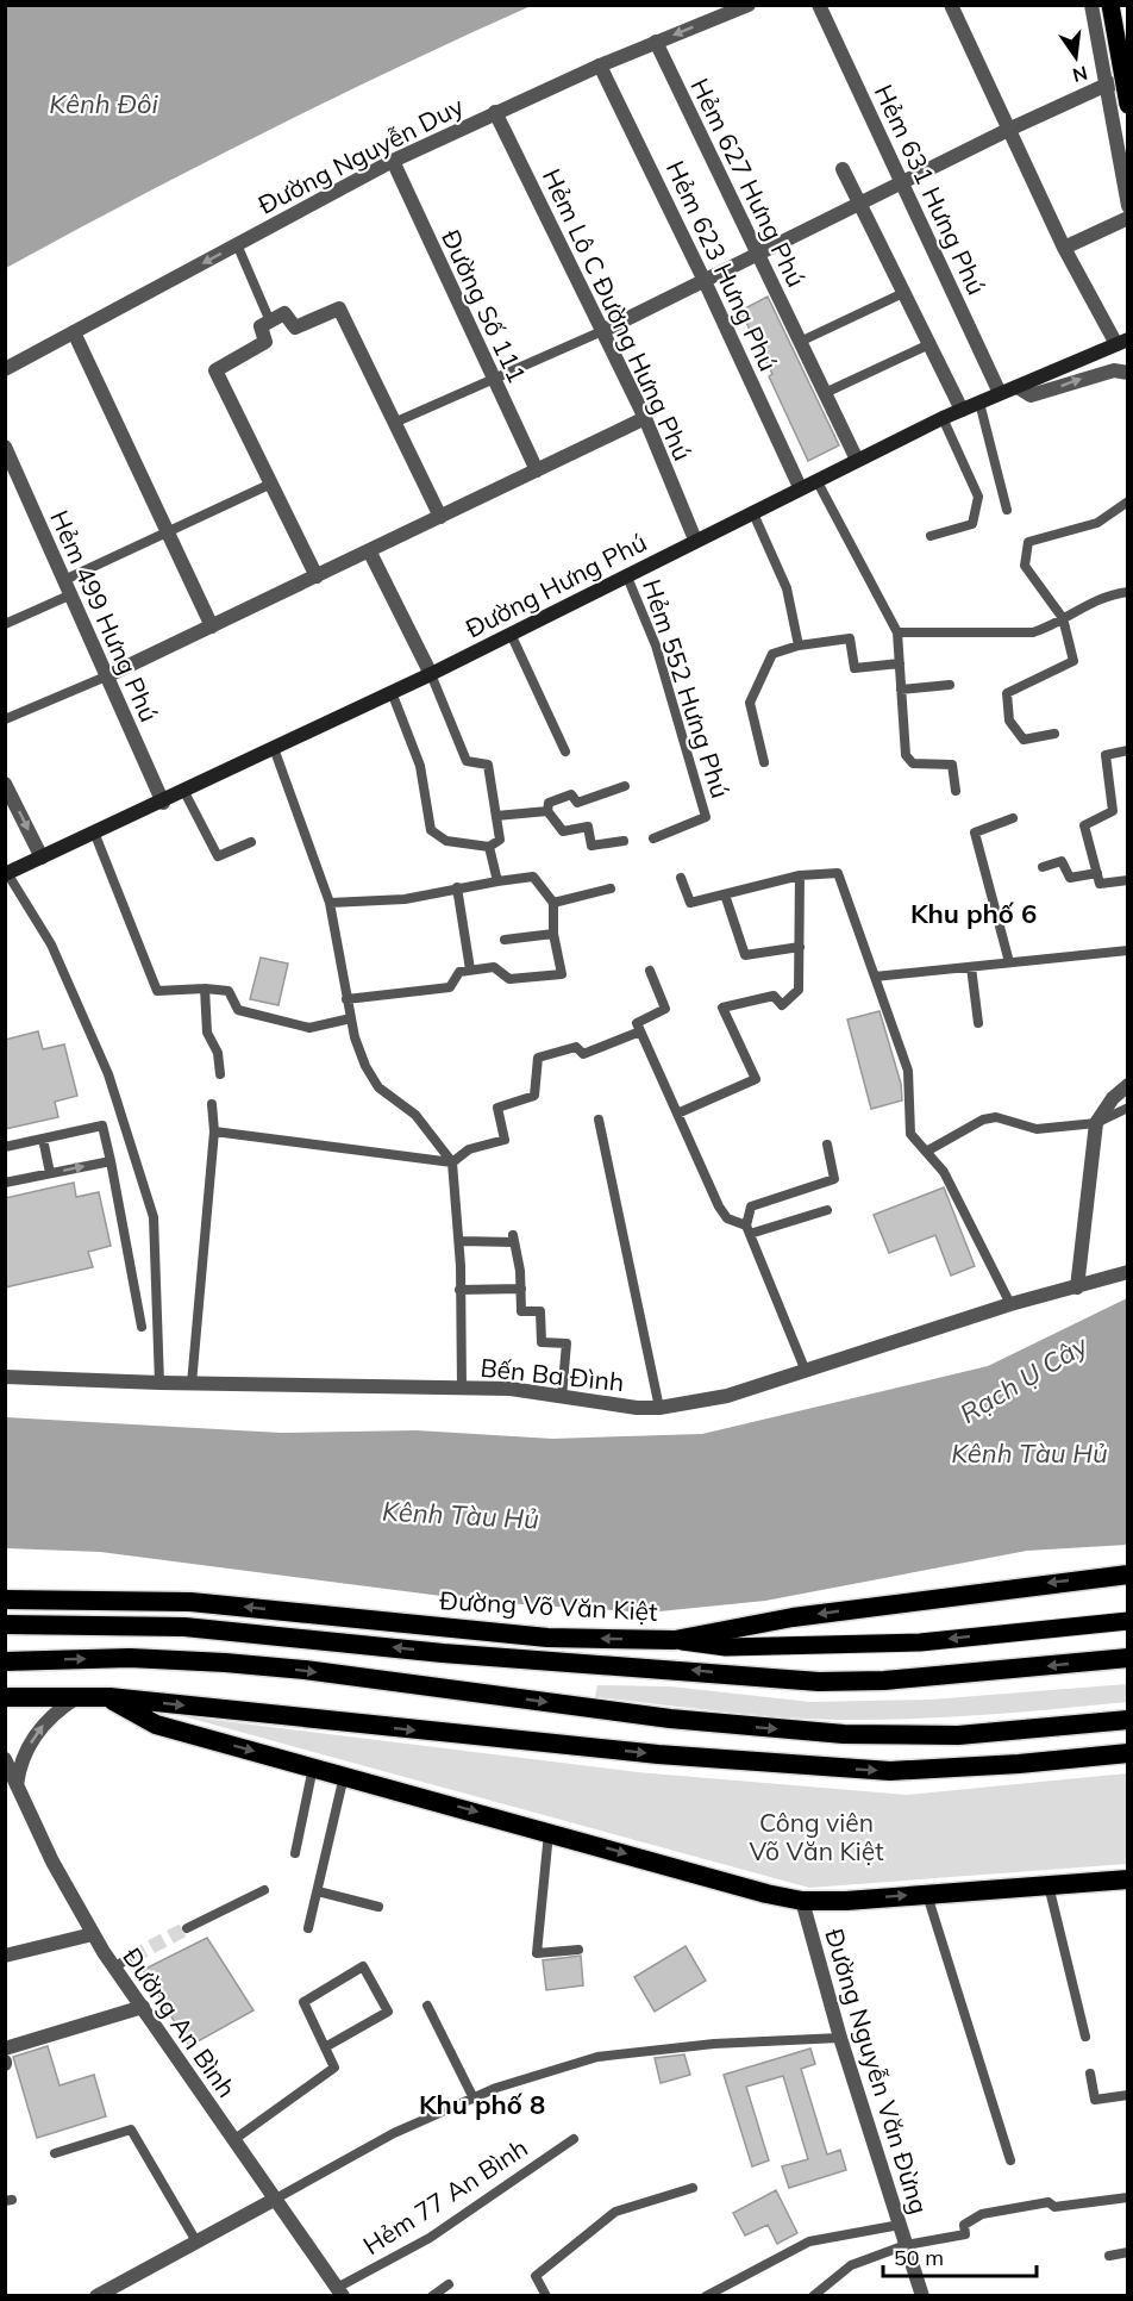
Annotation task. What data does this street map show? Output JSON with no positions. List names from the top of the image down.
{
  "streets": {
    "highway": ["Đường Võ Văn Kiệt"],
    "main road": ["Đường Hưng Phú"],
    "street": [
      "Đường Nguyễn Duy",
      "Hẻm 627 Hưng Phú",
      "Hẻm 631 Hưng Phú",
      "Hẻm 623 Hưng Phú",
      "Đường Số 111",
      "Hẻm Lô C Đường Hưng Phú",
      "Hẻm 499 Hưng Phú",
      "Bến Ba Đình",
      "Đường An Bình",
      "Đường Nguyễn Văn Đừng"
    ],
    "lane": ["Hẻm 552 Hưng Phú", "Hẻm 77 An Bình"]
  },
  "crossings": [
    ["Đường Nguyễn Duy", "Hẻm 627 Hưng Phú"],
    ["Đường Nguyễn Duy", "Hẻm 623 Hưng Phú"],
    ["Đường Nguyễn Duy", "Đường Số 111"],
    ["Đường Nguyễn Duy", "Hẻm Lô C Đường Hưng Phú"],
    ["Hẻm 627 Hưng Phú", "Đường Hưng Phú"],
    ["Hẻm 631 Hưng Phú", "Đường Hưng Phú"],
    ["Hẻm 623 Hưng Phú", "Đường Hưng Phú"],
    ["Hẻm Lô C Đường Hưng Phú", "Đường Hưng Phú"],
    ["Đường Hưng Phú", "Hẻm 499 Hưng Phú"],
    ["Đường Hưng Phú", "Hẻm 552 Hưng Phú"],
    ["Đường An Bình", "Hẻm 77 An Bình"]
  ],
  "districts": ["Khu phố 6", "Khu phố 8"],
  "water": ["Kênh Đôi", "Rạch Ụ Cây", "Kênh Tàu Hủ"],
  "parks": ["Công viên Võ Văn Kiệt"],
  "scale_bar": "50 m",
  "north": "bottom"
}
